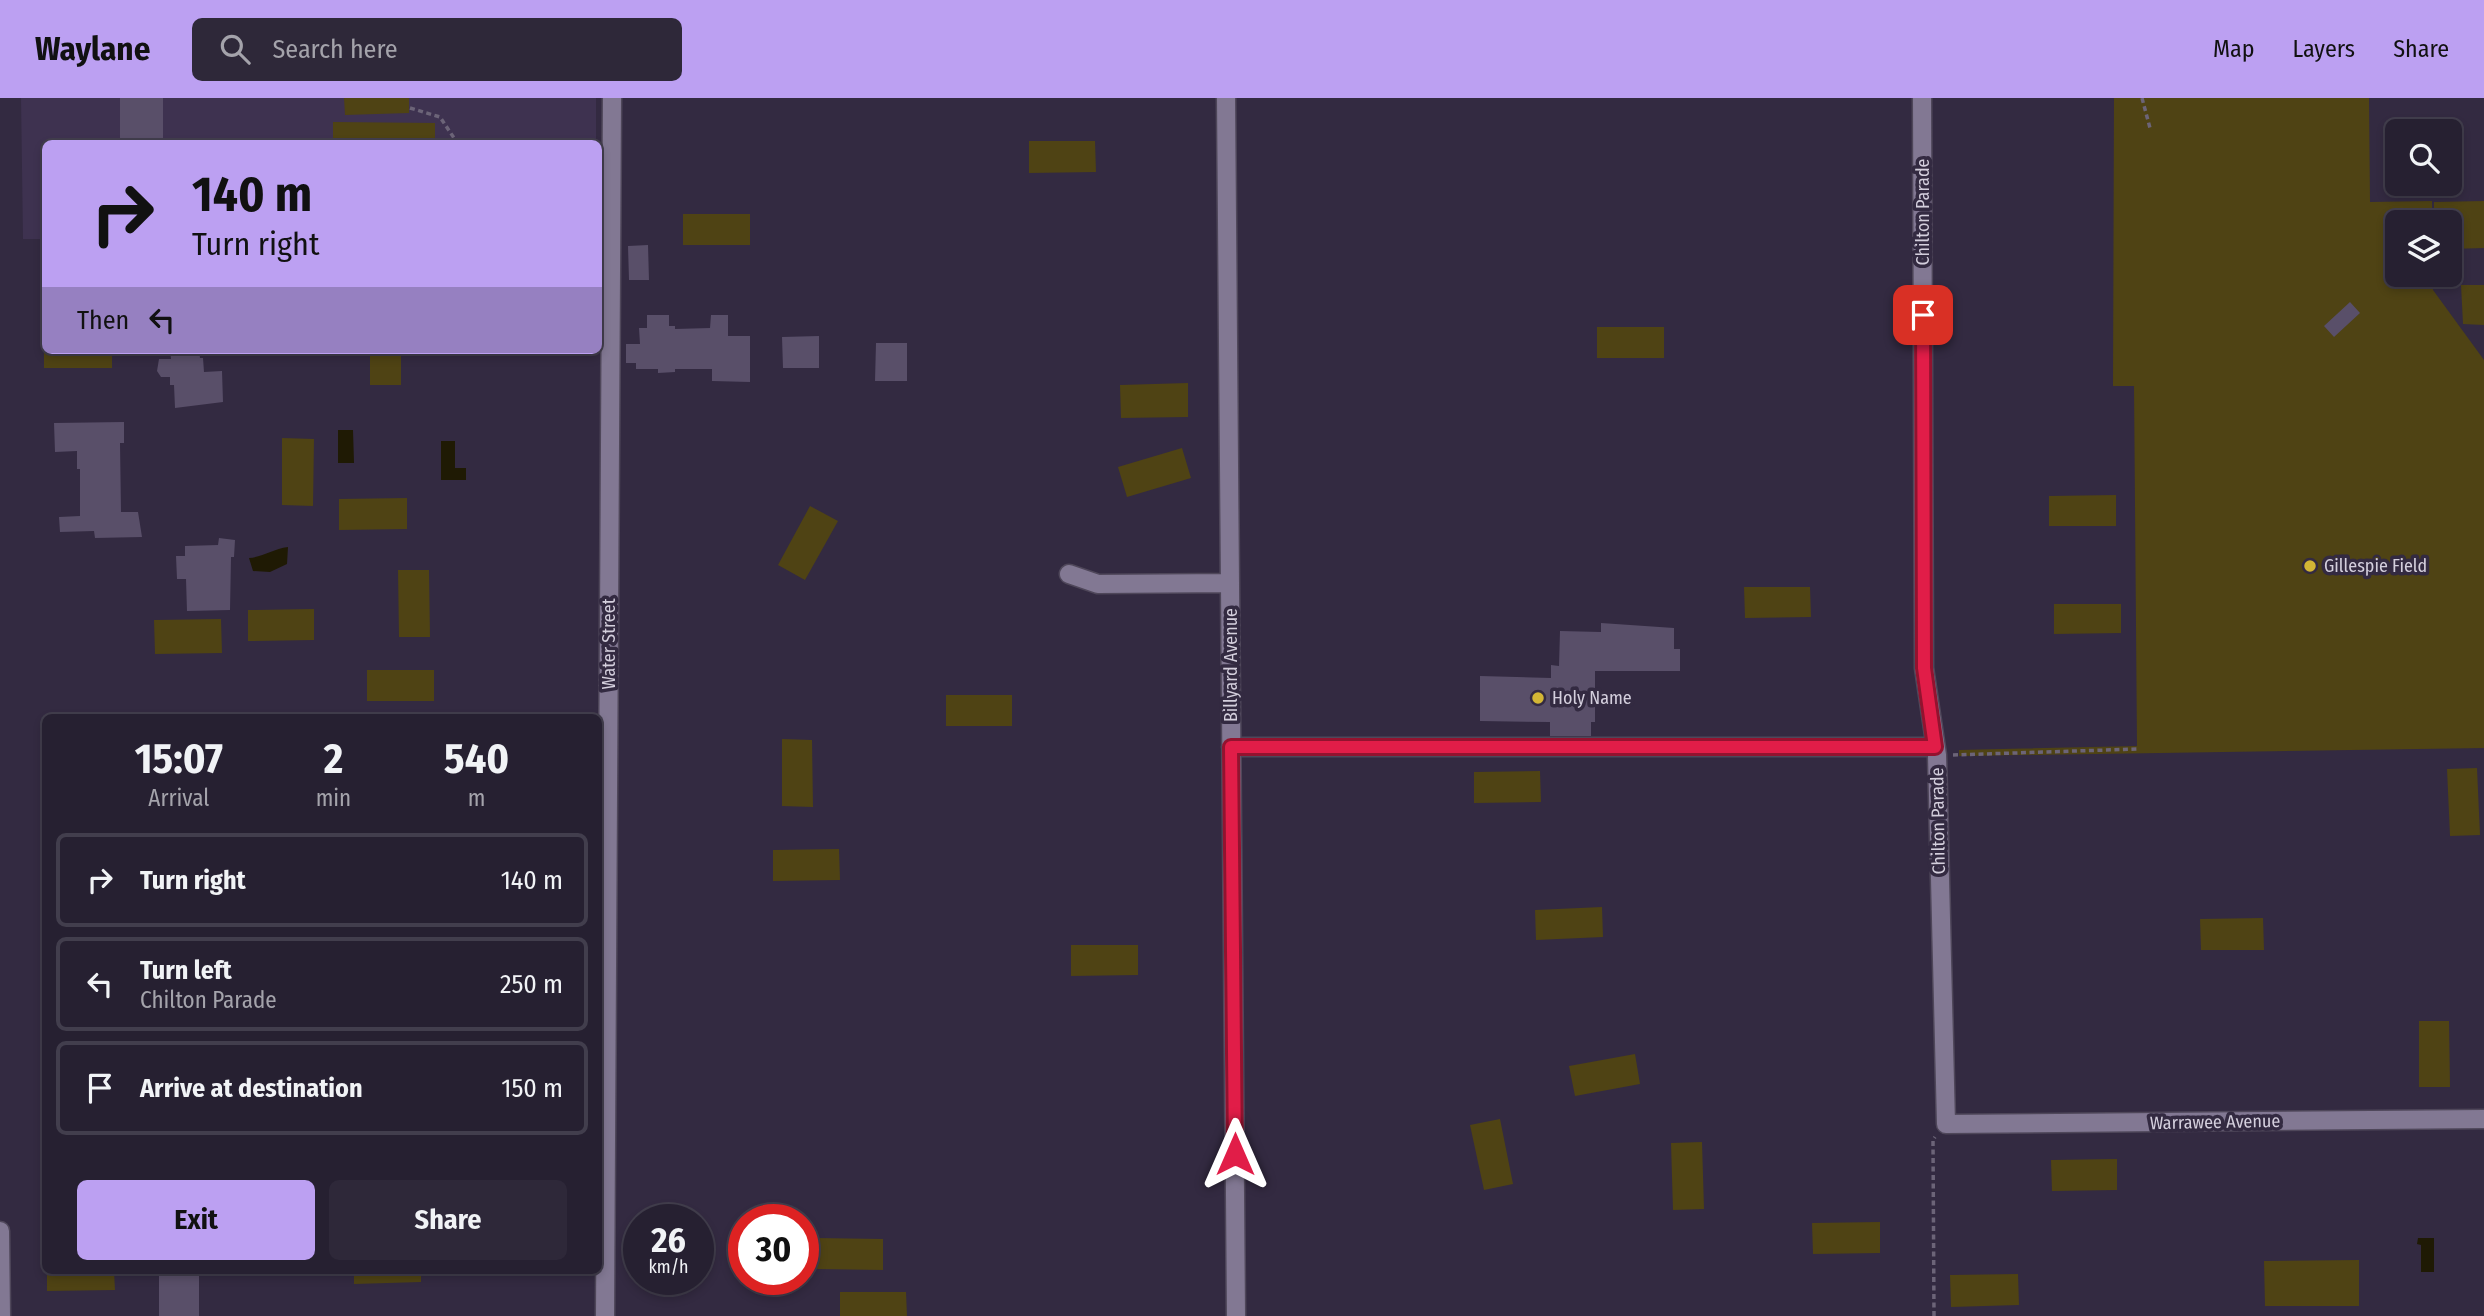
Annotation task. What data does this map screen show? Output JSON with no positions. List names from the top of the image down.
{
  "streets": {
    "street": [
      "Chilton Parade",
      "Water Street",
      "Billyard Avenue",
      "Warrawee Avenue"
    ]
  },
  "crossings": [
    ["Chilton Parade", "Warrawee Avenue"]
  ],
  "places": ["Gillespie Field", "Holy Name"],
  "page": {
    "header": "Waylane",
    "search": "Search here",
    "nav": ["Map", "Layers", "Share"],
    "turn": ["140 m", "Turn right"],
    "then": "Then",
    "eta": [
      "15:07",
      "Arrival",
      "2",
      "min",
      "540",
      "m"
    ],
    "list": [
      {
        "name": "Turn right",
        "value": "140 m"
      },
      {
        "name": "Turn left",
        "note": "Chilton Parade",
        "value": "250 m"
      },
      {
        "name": "Arrive at destination",
        "value": "150 m"
      }
    ],
    "buttons": ["Exit", "Share"],
    "speed": "26 km/h",
    "limit": "30"
  }
}
